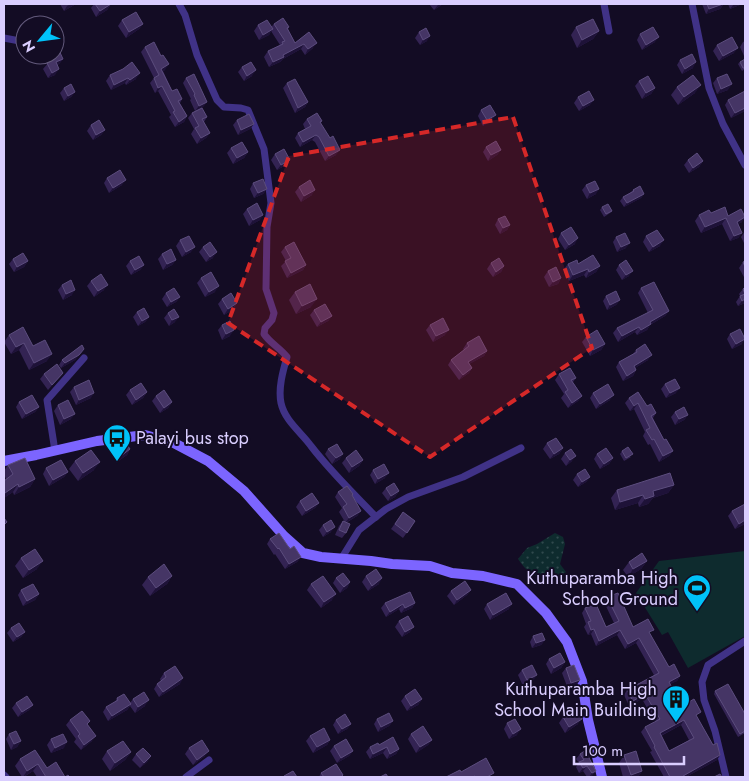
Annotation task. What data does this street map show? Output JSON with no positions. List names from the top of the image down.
{
  "places": {
    "bus stop": ["Palayi bus stop"],
    "sports": ["Kuthuparamba High School Ground"],
    "building": ["Kuthuparamba High School Main Building"]
  },
  "scale_bar": "100 m",
  "north": "bottom left"
}
